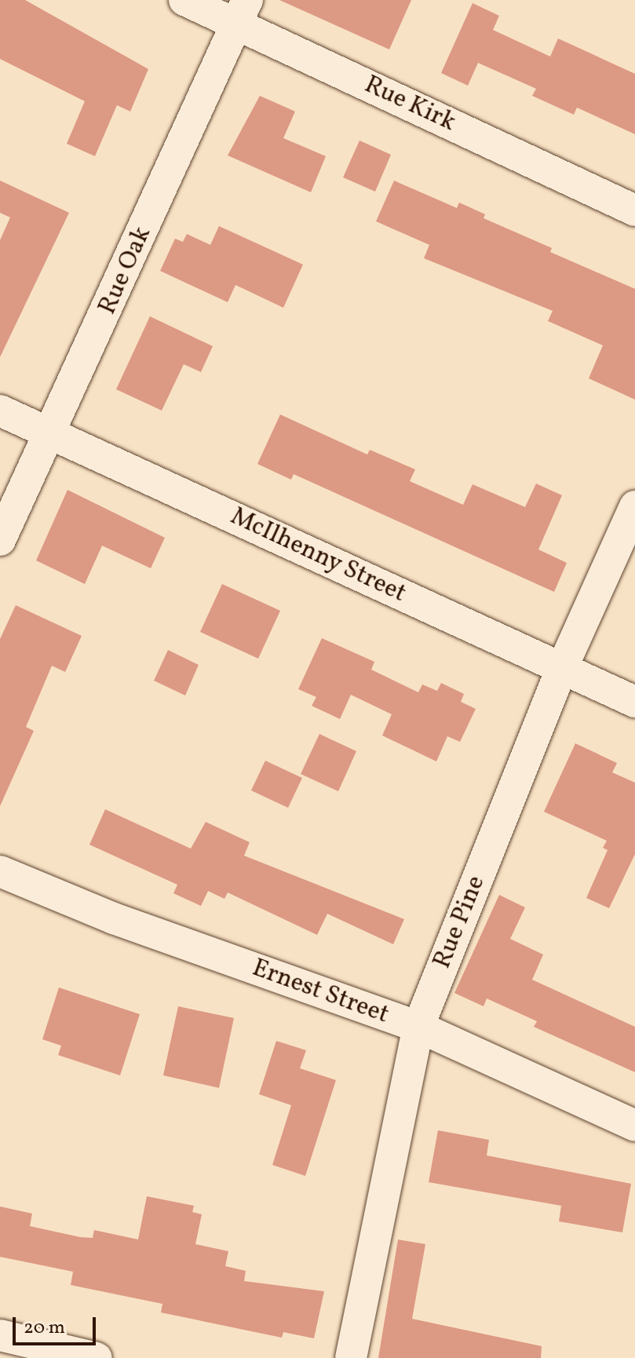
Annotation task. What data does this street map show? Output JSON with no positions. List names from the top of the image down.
{
  "streets": {
    "street": [
      "Rue Kirk",
      "Rue Oak",
      "McIlhenny Street",
      "Rue Pine",
      "Ernest Street"
    ]
  },
  "crossings": [
    ["Rue Kirk", "Rue Oak"],
    ["Rue Oak", "McIlhenny Street"],
    ["McIlhenny Street", "Rue Pine"],
    ["Rue Pine", "Ernest Street"]
  ],
  "scale_bar": "20 m"
}
